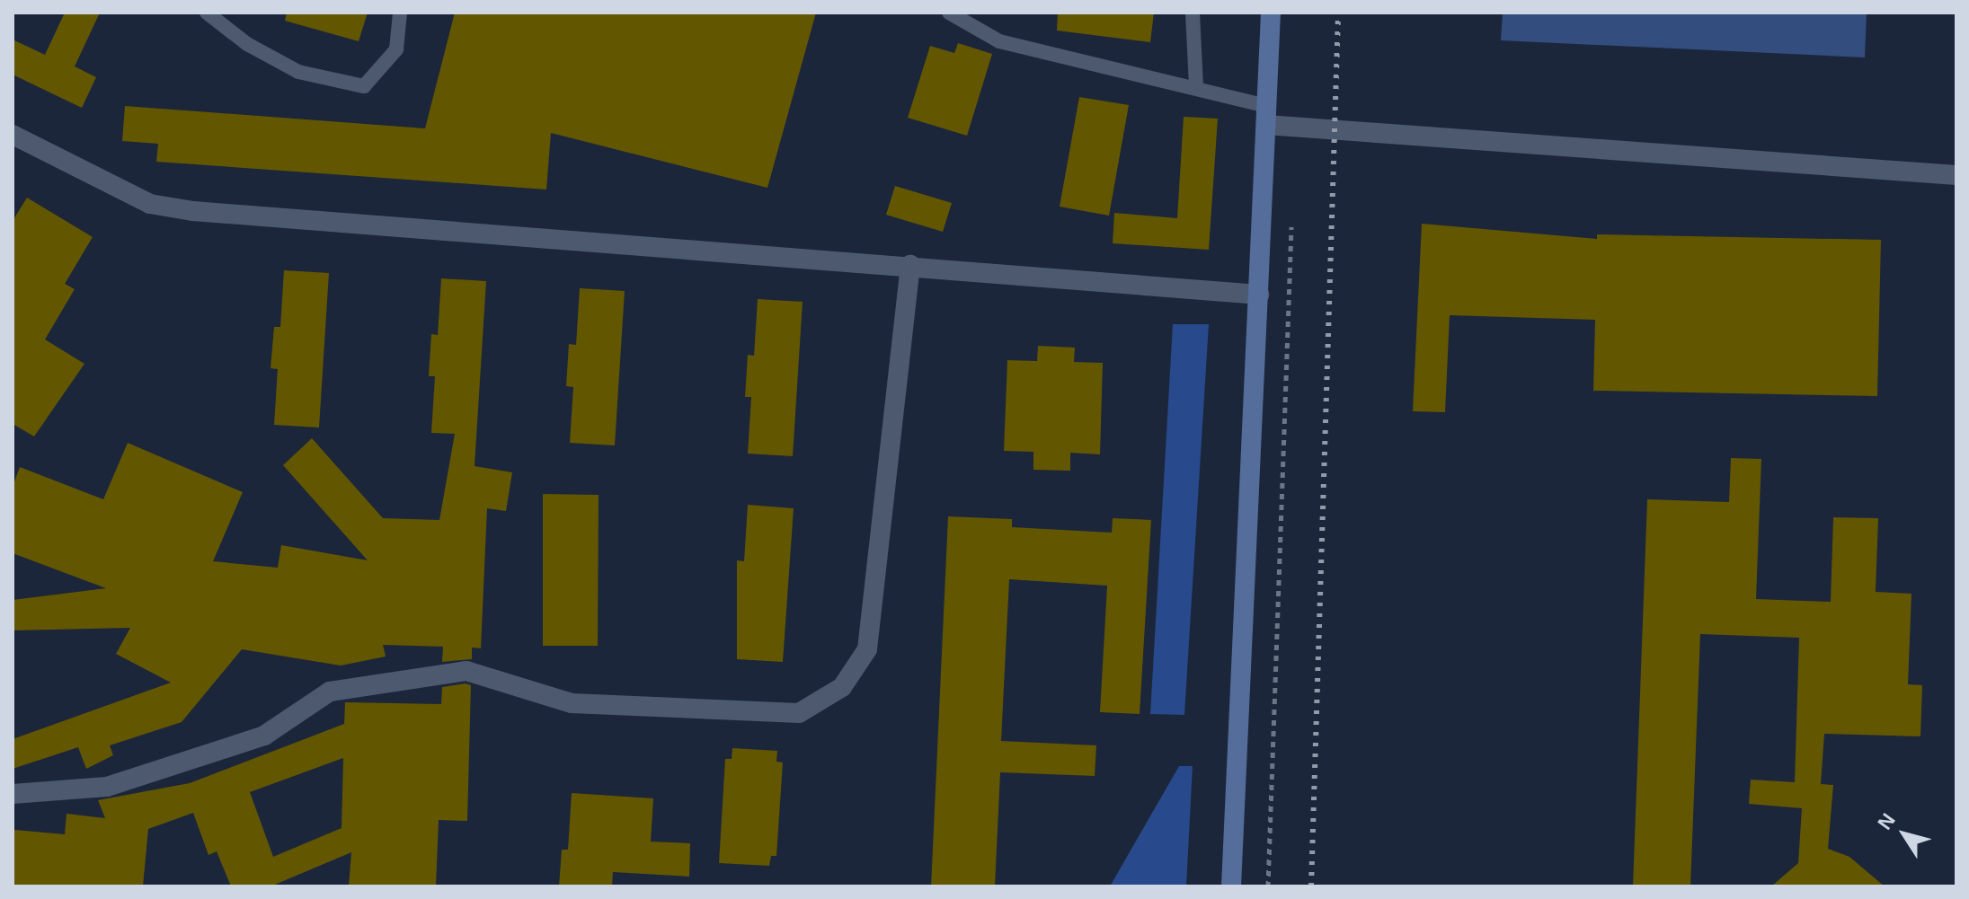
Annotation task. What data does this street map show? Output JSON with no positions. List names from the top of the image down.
{
  "north": "top left"
}
